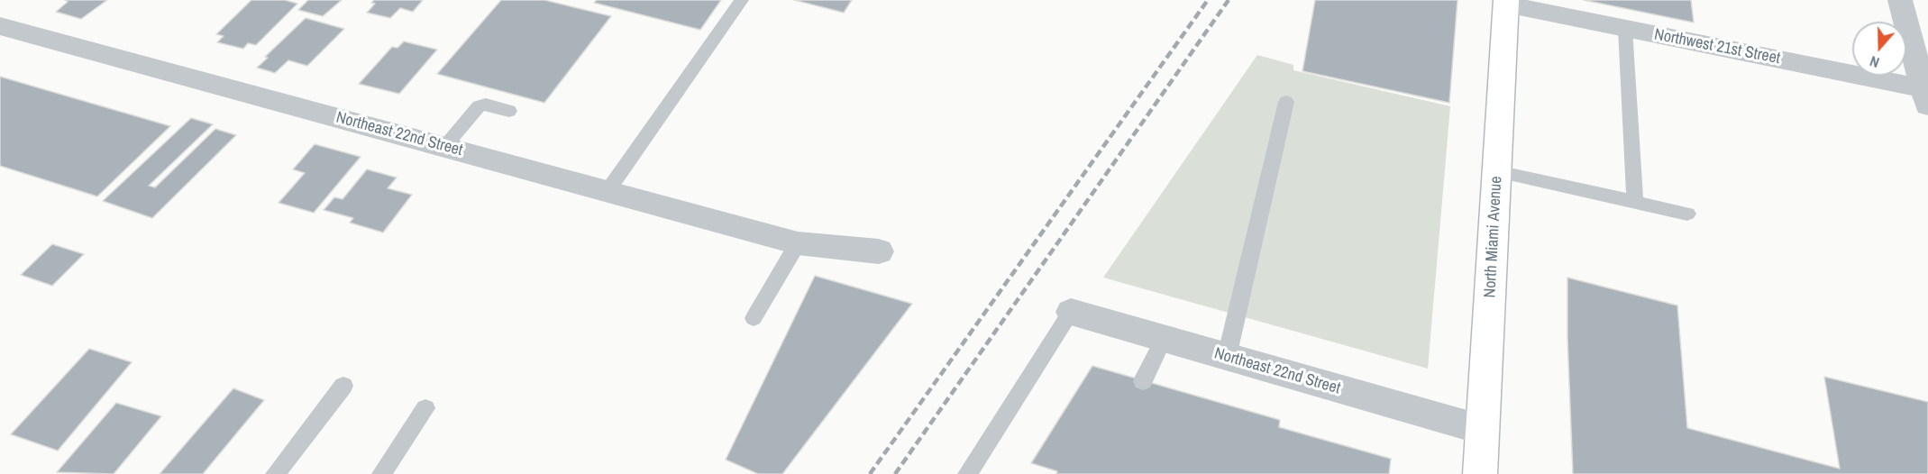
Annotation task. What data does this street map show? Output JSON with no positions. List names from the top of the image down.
{
  "streets": {
    "main road": ["North Miami Avenue"],
    "street": ["Northwest 21st Street", "Northeast 22nd Street"]
  },
  "crossings": [
    ["Northwest 21st Street", "North Miami Avenue"],
    ["Northeast 22nd Street", "North Miami Avenue"]
  ],
  "north": "bottom"
}
